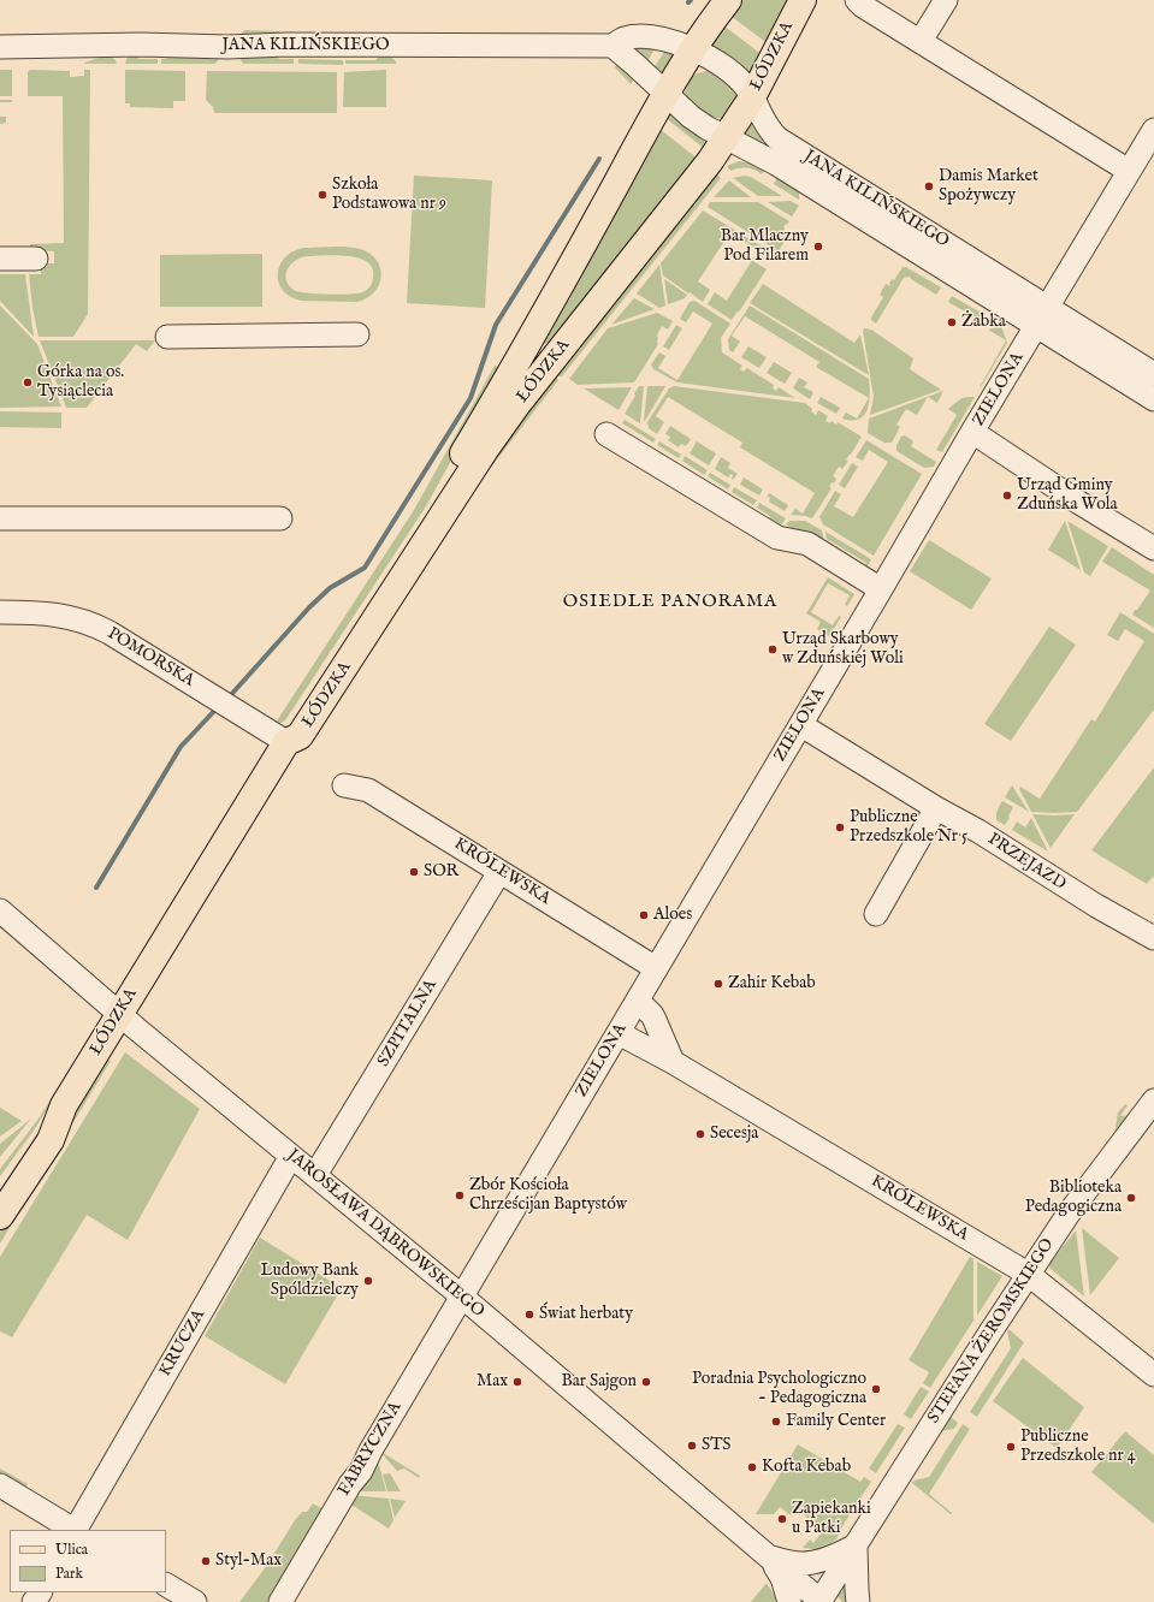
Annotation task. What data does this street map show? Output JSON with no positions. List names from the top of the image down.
{
  "streets": {
    "main road": ["ŁÓDZKA"],
    "street": [
      "JANA KILIŃSKIEGO",
      "ZIELONA",
      "POMORSKA",
      "PRZEJAZD",
      "KRÓLEWSKA",
      "SZPITALNA",
      "JAROSŁAWA DĄBROWSKIEGO",
      "STEFANA ŻEROMSKIEGO",
      "KRUCZA",
      "FABRYCZNA"
    ]
  },
  "crossings": [
    ["JANA KILIŃSKIEGO", "ŁÓDZKA"],
    ["JANA KILIŃSKIEGO", "ZIELONA"],
    ["ŁÓDZKA", "POMORSKA"],
    ["ŁÓDZKA", "JAROSŁAWA DĄBROWSKIEGO"],
    ["ZIELONA", "PRZEJAZD"],
    ["ZIELONA", "KRÓLEWSKA"],
    ["ZIELONA", "JAROSŁAWA DĄBROWSKIEGO"],
    ["ZIELONA", "FABRYCZNA"],
    ["KRÓLEWSKA", "SZPITALNA"],
    ["KRÓLEWSKA", "STEFANA ŻEROMSKIEGO"],
    ["SZPITALNA", "JAROSŁAWA DĄBROWSKIEGO"],
    ["JAROSŁAWA DĄBROWSKIEGO", "STEFANA ŻEROMSKIEGO"],
    ["JAROSŁAWA DĄBROWSKIEGO", "KRUCZA"],
    ["JAROSŁAWA DĄBROWSKIEGO", "FABRYCZNA"]
  ],
  "districts": ["OSIEDLE PANORAMA"],
  "places": [
    "Damis Market Spożywczy",
    "Szkoła Podstawowa nr 9",
    "Bar Mlaczny Pod Filarem",
    "Żabka",
    "Górka na os. Tysiąclecia",
    "Urząd Gminy Zduńska Wola",
    "Urząd Skarbowy w Zduńskiej Woli",
    "Publiczne Przedszkole Nr 5",
    "SOR",
    "Aloes",
    "Zahir Kebab",
    "Secesja",
    "Zbór Kościoła Chrześcijan Baptystów",
    "Biblioteka Pedagogiczna",
    "Ludowy Bank Spóldzielczy",
    "Świat herbaty",
    "Max",
    "Bar Sajgon",
    "Poradnia Psychologiczno - Pedagogiczna",
    "Family Center",
    "STS",
    "Publiczne Przedszkole nr 4",
    "Kofta Kebab",
    "Zapiekanki u Patki",
    "Styl-Max"
  ],
  "legend": ["Ulica", "Park"]
}
